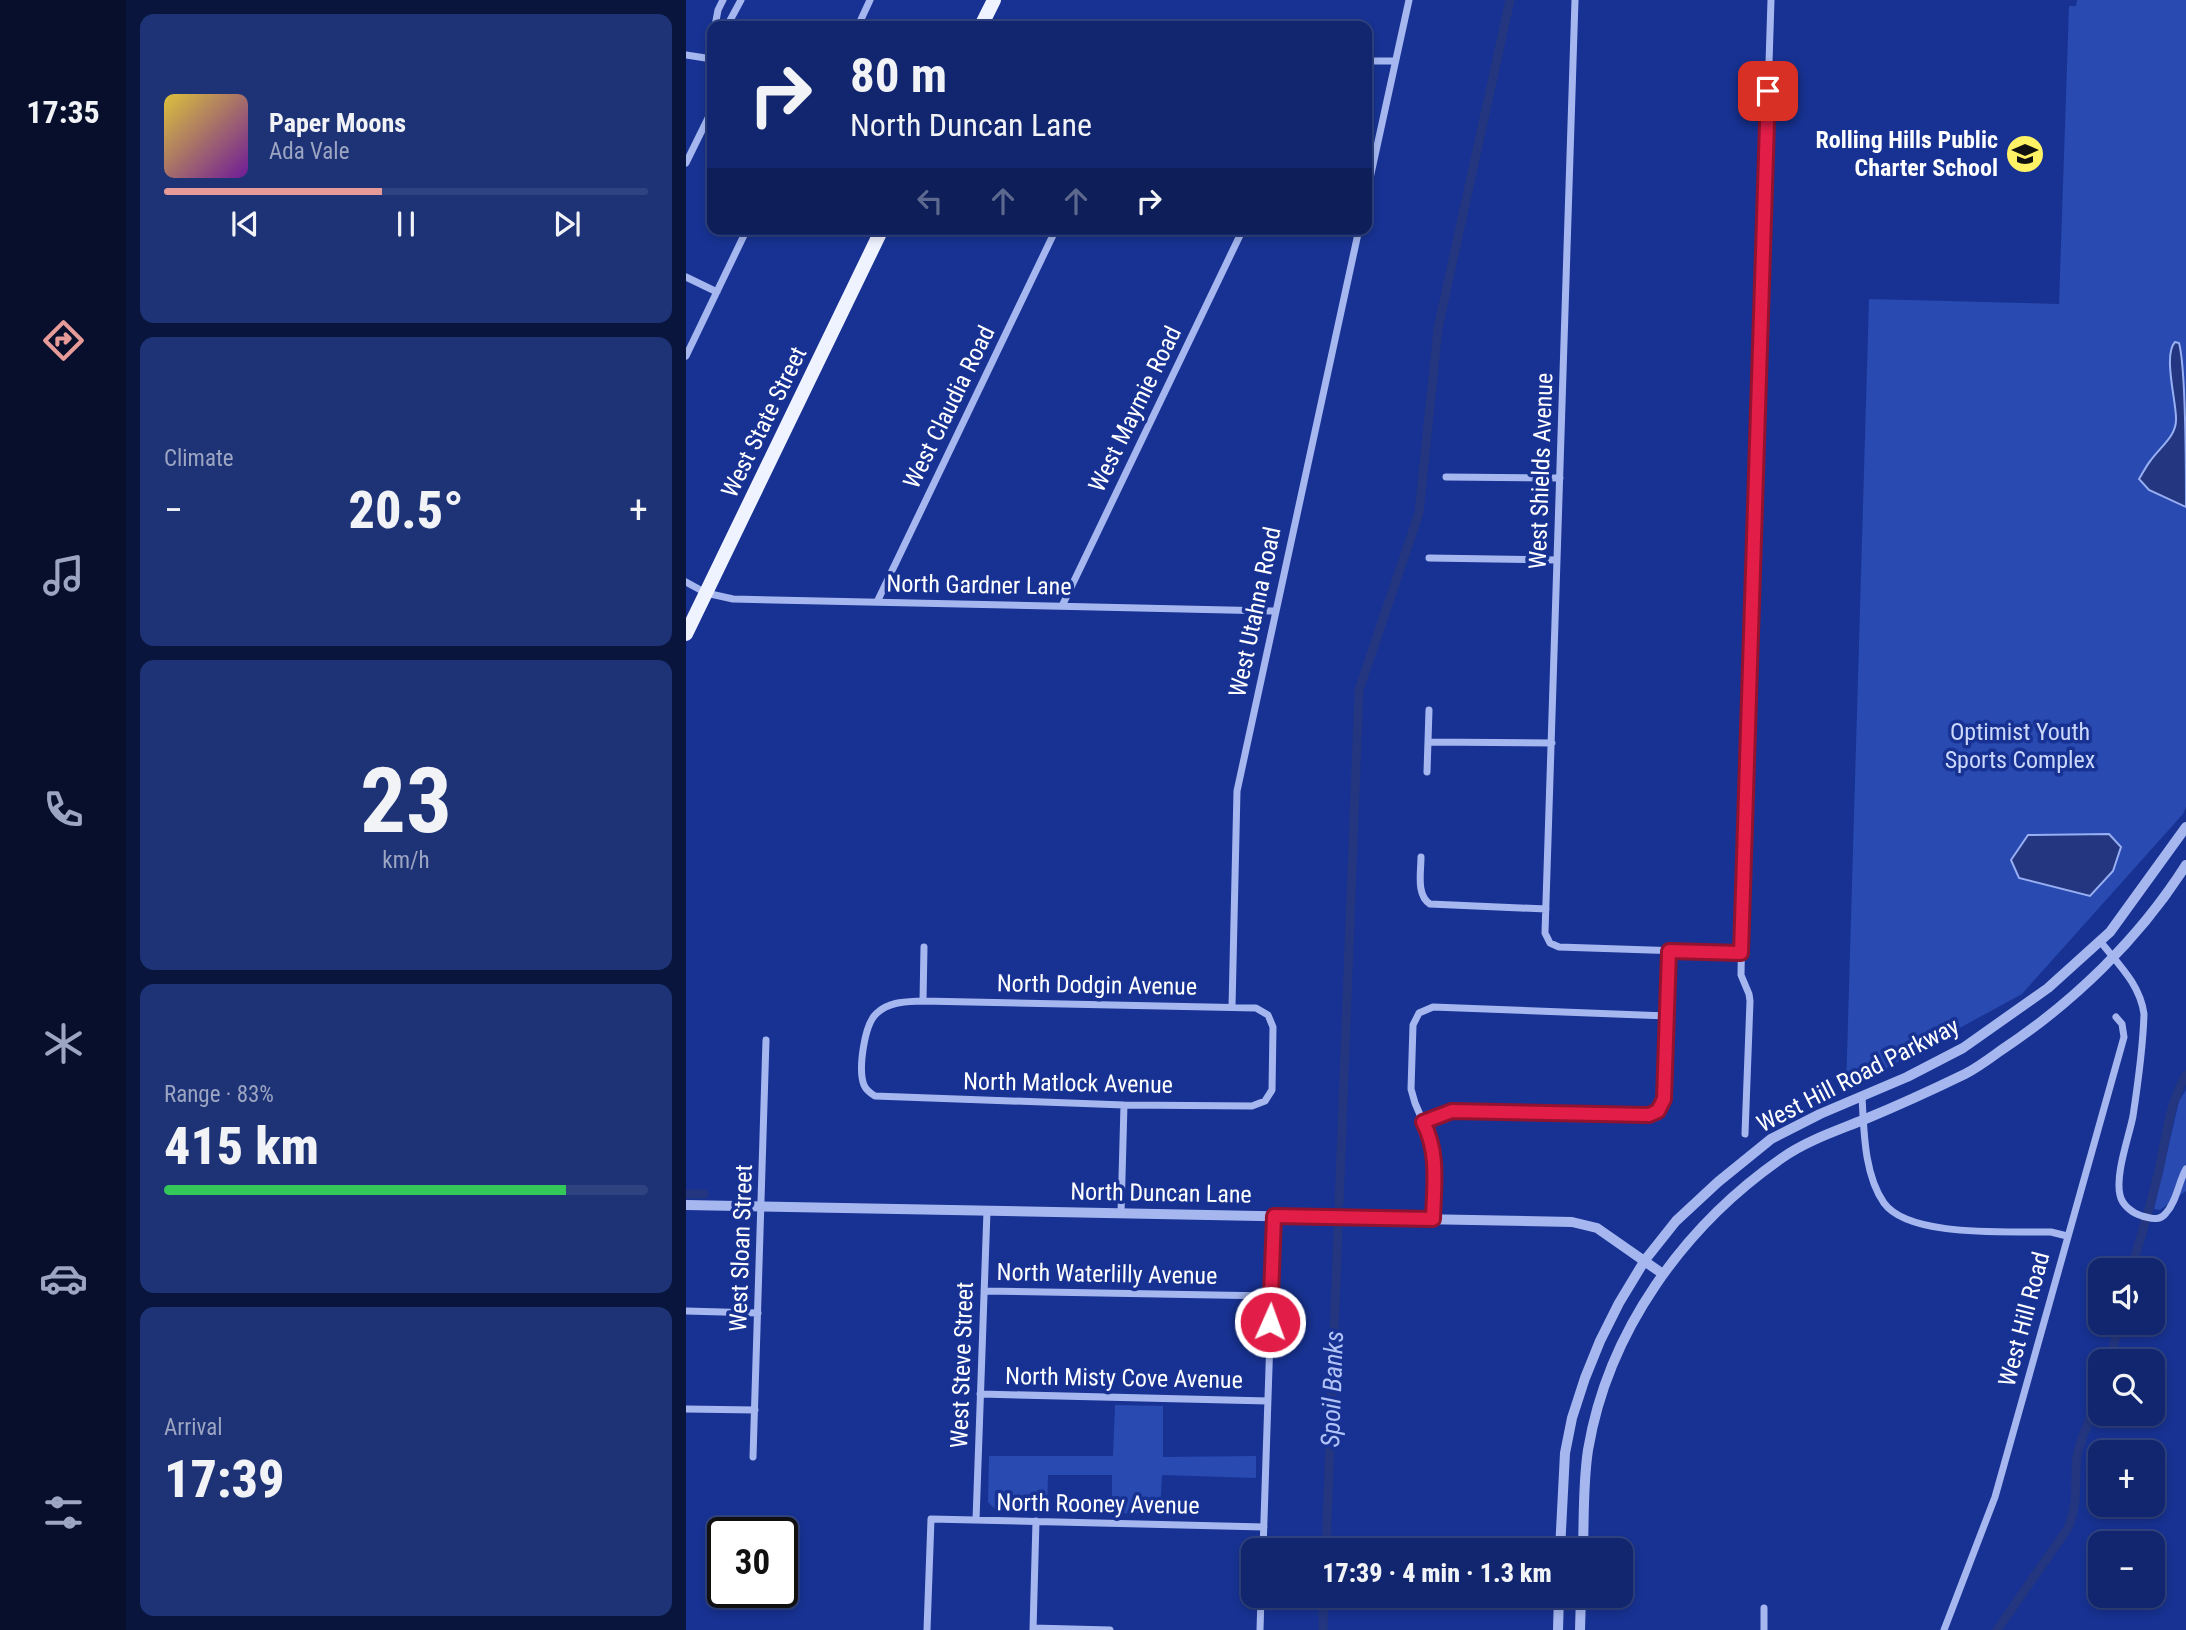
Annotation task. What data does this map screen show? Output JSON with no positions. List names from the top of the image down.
{
  "streets": {
    "main road": ["West State Street"],
    "street": [
      "West Claudia Road",
      "West Maymie Road",
      "West Shields Avenue",
      "North Gardner Lane",
      "West Utahna Road",
      "North Dodgin Avenue",
      "West Hill Road Parkway",
      "North Matlock Avenue",
      "North Duncan Lane",
      "West Sloan Street",
      "North Waterlilly Avenue",
      "West Hill Road",
      "West Steve Street",
      "North Misty Cove Avenue",
      "North Rooney Avenue"
    ]
  },
  "crossings": [
    ["West Claudia Road", "North Gardner Lane"],
    ["West Maymie Road", "North Gardner Lane"],
    ["West State Street", "North Gardner Lane"],
    ["North Gardner Lane", "West Utahna Road"],
    ["West Utahna Road", "North Dodgin Avenue"],
    ["North Dodgin Avenue", "North Matlock Avenue"],
    ["West Hill Road Parkway", "North Duncan Lane"],
    ["North Duncan Lane", "West Sloan Street"],
    ["North Duncan Lane", "West Steve Street"],
    ["North Waterlilly Avenue", "West Steve Street"],
    ["West Steve Street", "North Misty Cove Avenue"],
    ["West Steve Street", "North Rooney Avenue"]
  ],
  "water": ["Spoil Banks"],
  "parks": ["Optimist Youth Sports Complex"],
  "places": {
    "school or university": ["Rolling Hills Public Charter School"]
  },
  "page": {
    "tabs": "17:35",
    "turn": ["80 m", "North Duncan Lane"],
    "song": ["Paper Moons", "Ada Vale"],
    "tile": [
      "Climate",
      ["23", "km/h"],
      ["Range · 83%", "415 km"],
      ["Arrival", "17:39"]
    ],
    "heat": ["−", "20.5°", "+"],
    "map_buttons": ["+", "−"],
    "limit": "30",
    "trip": "17:39 · 4 min · 1.3 km"
  }
}
